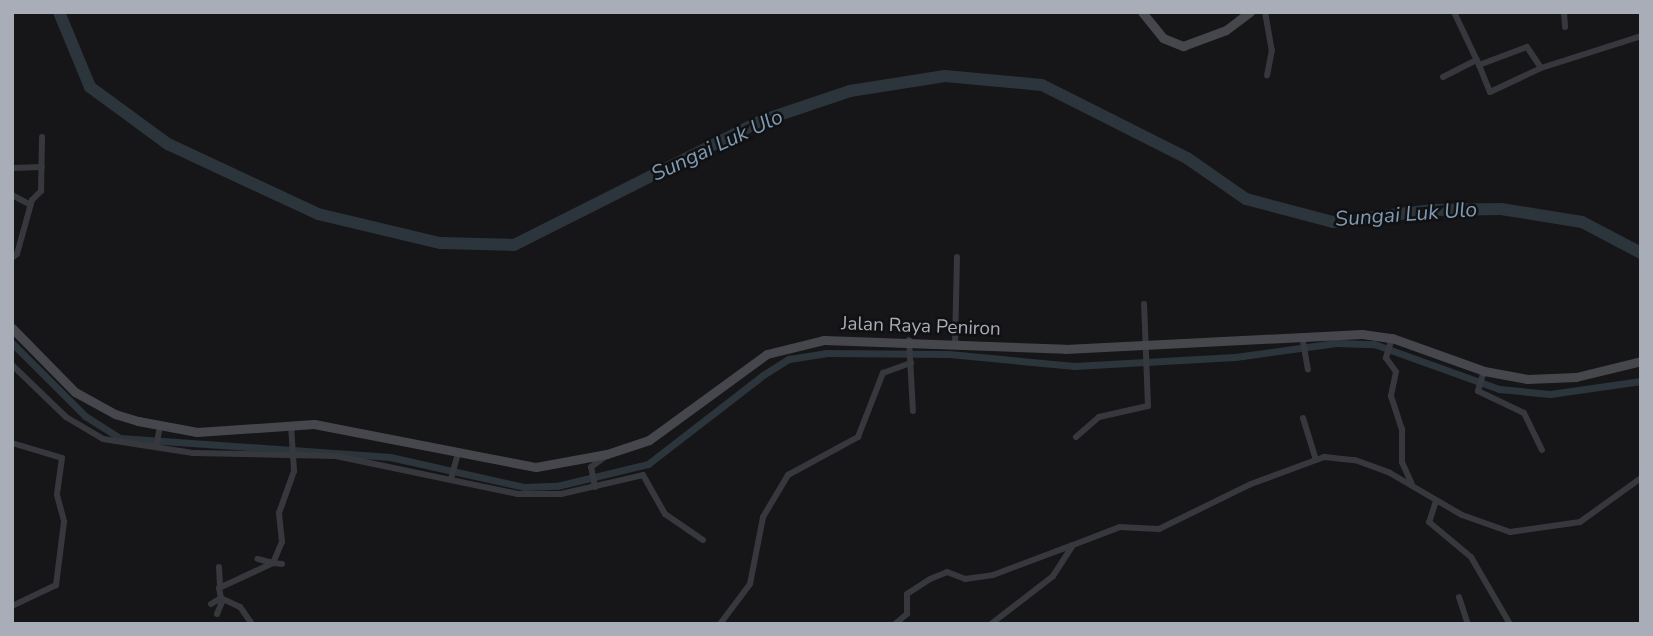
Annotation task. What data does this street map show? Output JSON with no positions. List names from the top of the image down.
{
  "streets": {
    "main road": ["Jalan Raya Peniron"]
  },
  "water": ["Sungai Luk Ulo"]
}
